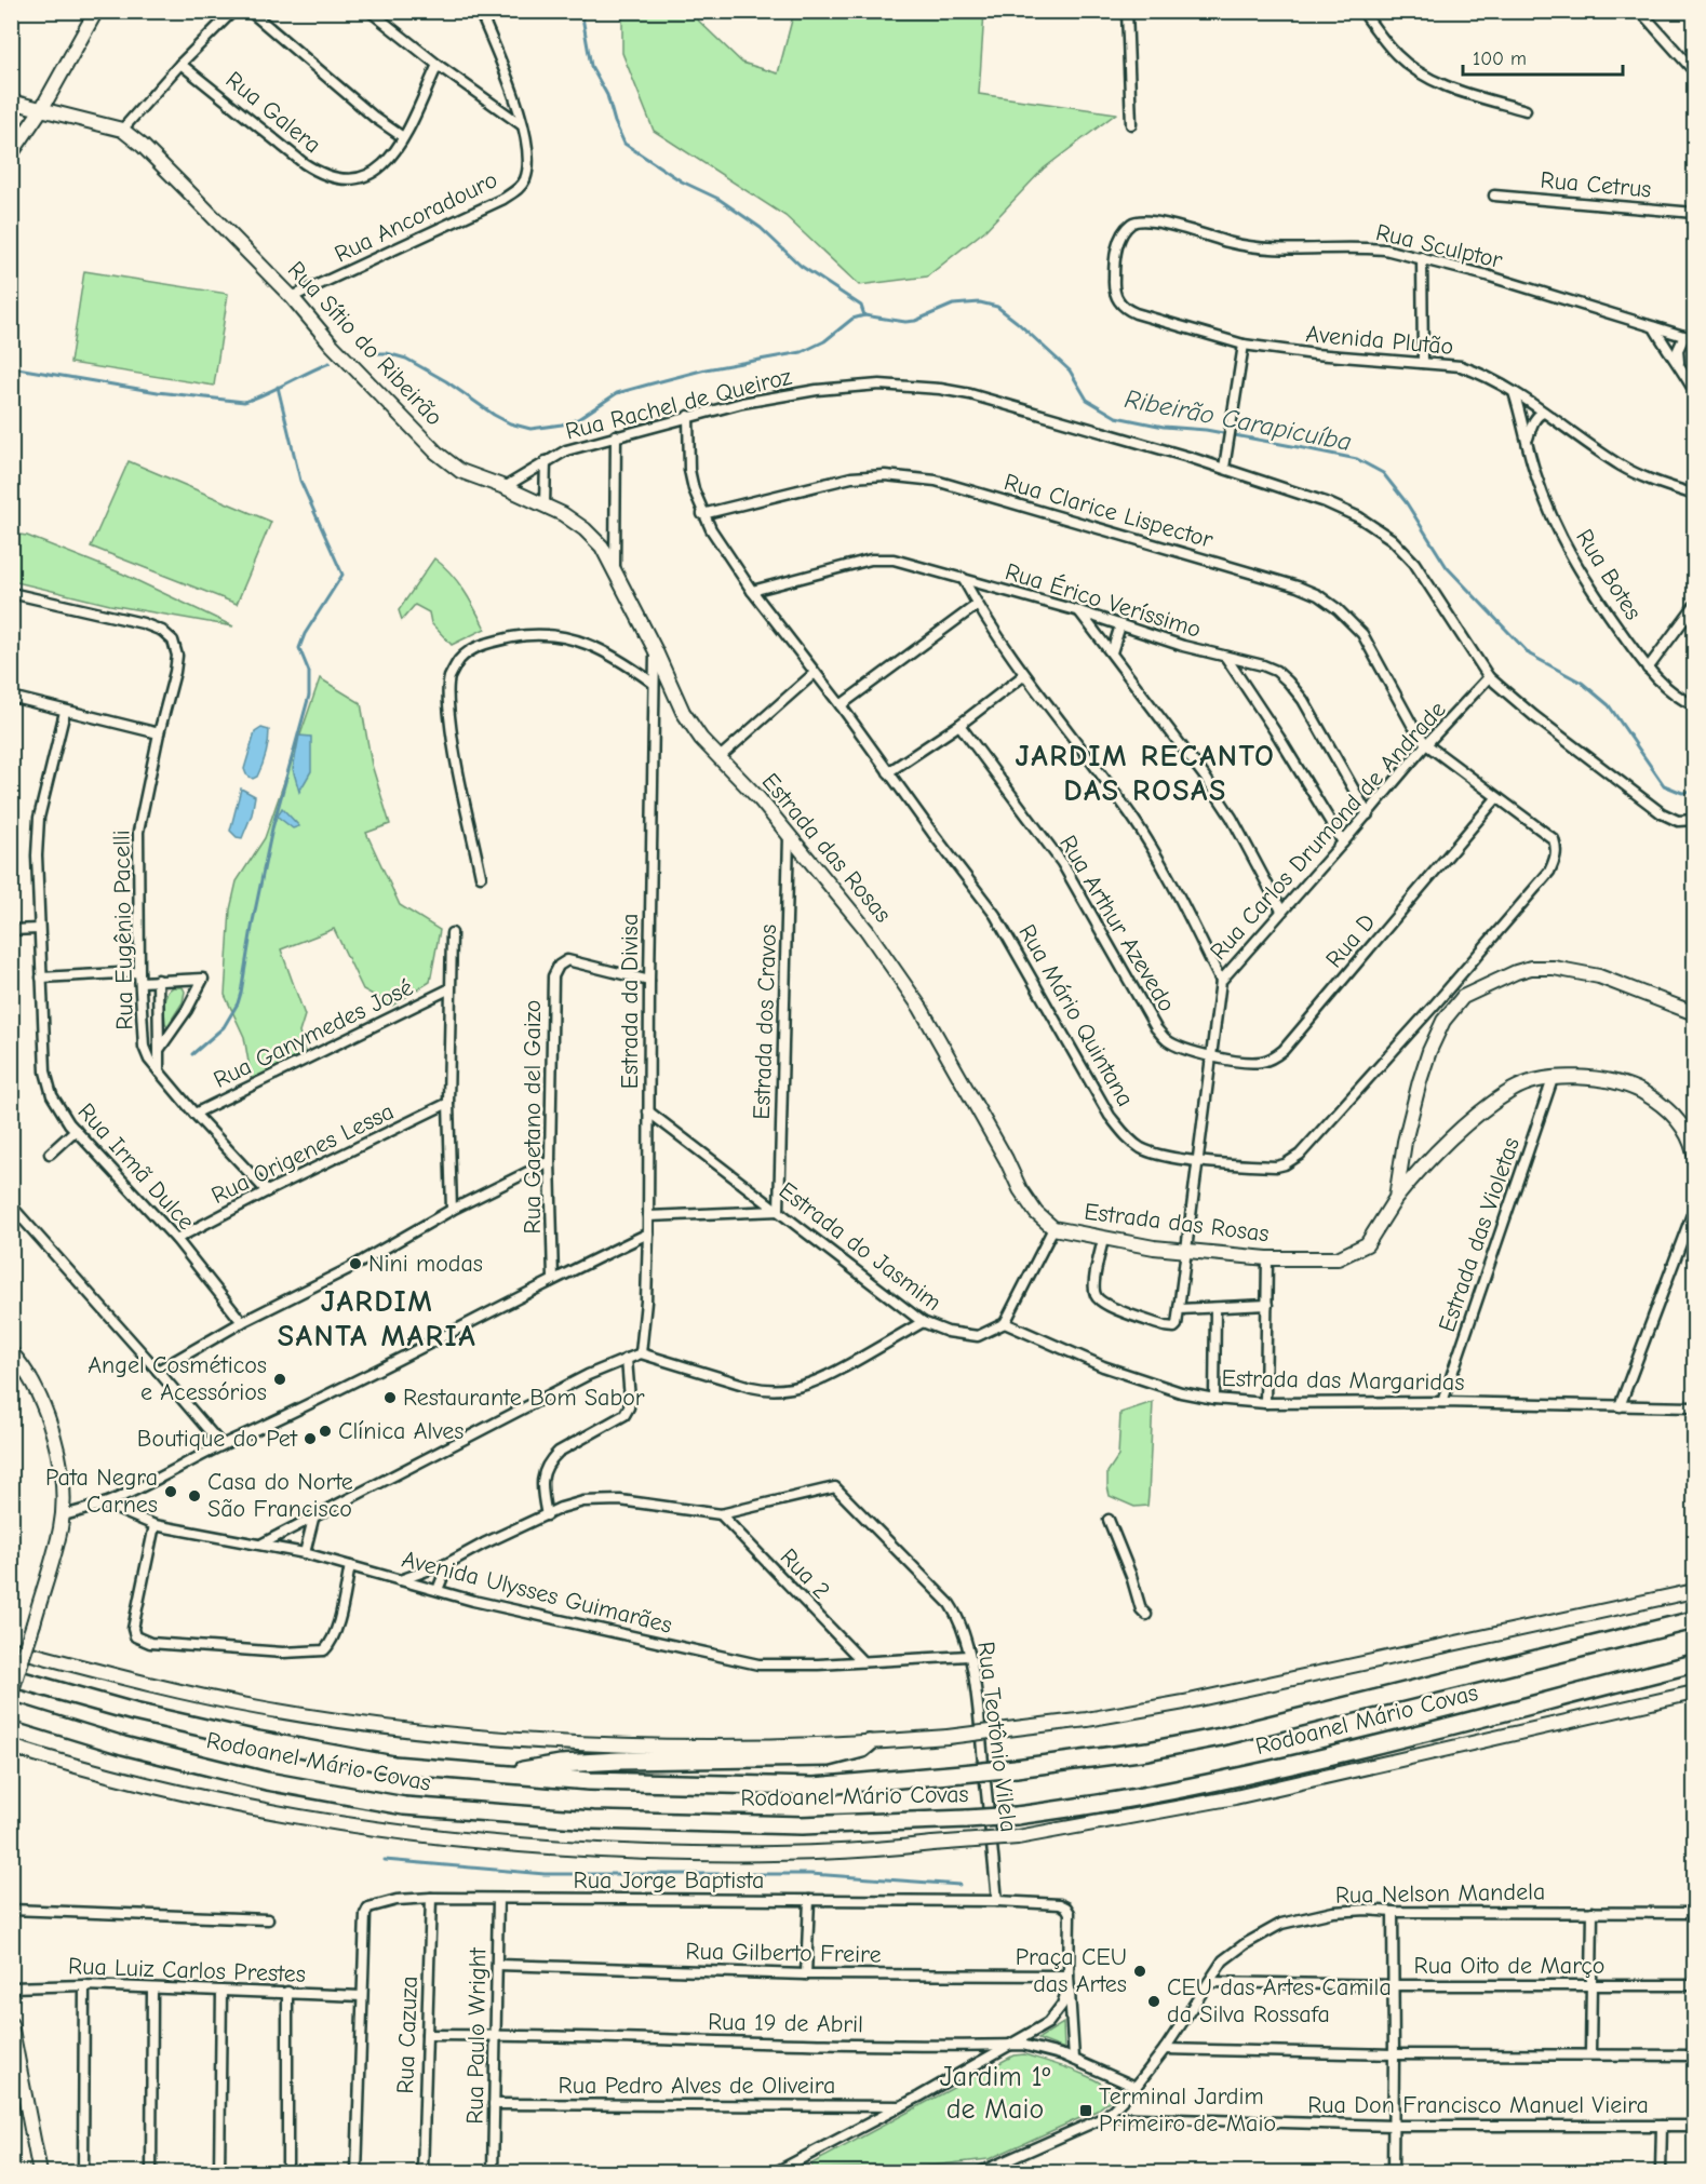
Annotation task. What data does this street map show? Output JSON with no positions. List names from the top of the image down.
{
  "streets": {
    "highway": ["Rodoanel Mário Covas"],
    "main road": ["Rua Sítio do Ribeirão", "Estrada das Rosas"],
    "street": [
      "Rua Galera",
      "Rua Cetrus",
      "Rua Ancoradouro",
      "Rua Sculptor",
      "Avenida Plutão",
      "Rua Rachel de Queiroz",
      "Rua Clarice Lispector",
      "Rua Botes",
      "Rua Érico Veríssimo",
      "Rua Carlos Drumond de Andrade",
      "Rua Arthur Azevedo",
      "Rua Eugênio Pacelli",
      "Rua D",
      "Estrada da Divisa",
      "Rua Mário Quintana",
      "Estrada dos Cravos",
      "Rua Ganymedes José",
      "Rua Gaetano del Gaizo",
      "Rua Origenes Lessa",
      "Rua Irmã Dulce",
      "Estrada das Violetas",
      "Estrada do Jasmim",
      "Estrada das Margaridas",
      "Rua 2",
      "Avenida Ulysses Guimarães",
      "Rua Teotônio Vilela",
      "Rua Jorge Baptista",
      "Rua Nelson Mandela",
      "Rua Gilberto Freire",
      "Rua Oito de Março",
      "Rua Luiz Carlos Prestes",
      "Rua 19 de Abril",
      "Rua Cazuza",
      "Rua Paulo Wright",
      "Rua Pedro Alves de Oliveira",
      "Rua Don Francisco Manuel Vieira"
    ]
  },
  "crossings": [
    ["Rua Ancoradouro", "Rua Sítio do Ribeirão"],
    ["Rua Sculptor", "Avenida Plutão"],
    ["Avenida Plutão", "Rua Botes"],
    ["Rua Sítio do Ribeirão", "Rua Rachel de Queiroz"],
    ["Rua Sítio do Ribeirão", "Estrada das Rosas"],
    ["Rua Sítio do Ribeirão", "Estrada da Divisa"],
    ["Rua Rachel de Queiroz", "Rua Carlos Drumond de Andrade"],
    ["Rua Rachel de Queiroz", "Rua Mário Quintana"],
    ["Rua Clarice Lispector", "Rua Carlos Drumond de Andrade"],
    ["Rua Clarice Lispector", "Rua D"],
    ["Rua Clarice Lispector", "Rua Mário Quintana"],
    ["Rua Érico Veríssimo", "Rua Carlos Drumond de Andrade"],
    ["Rua Érico Veríssimo", "Rua Mário Quintana"],
    ["Rua Carlos Drumond de Andrade", "Estrada das Rosas"],
    ["Rua Carlos Drumond de Andrade", "Rua Arthur Azevedo"],
    ["Rua Carlos Drumond de Andrade", "Rua D"],
    ["Rua Carlos Drumond de Andrade", "Rua Mário Quintana"],
    ["Estrada das Rosas", "Estrada da Divisa"],
    ["Estrada das Rosas", "Estrada dos Cravos"],
    ["Rua Arthur Azevedo", "Rua D"],
    ["Rua Eugênio Pacelli", "Rua Ganymedes José"],
    ["Rua Eugênio Pacelli", "Rua Origenes Lessa"],
    ["Estrada da Divisa", "Rua Gaetano del Gaizo"],
    ["Estrada da Divisa", "Estrada do Jasmim"],
    ["Estrada dos Cravos", "Estrada do Jasmim"],
    ["Rua Origenes Lessa", "Rua Irmã Dulce"],
    ["Estrada das Violetas", "Estrada das Margaridas"],
    ["Estrada do Jasmim", "Estrada das Margaridas"],
    ["Rua 2", "Avenida Ulysses Guimarães"],
    ["Rua 2", "Rua Teotônio Vilela"],
    ["Avenida Ulysses Guimarães", "Rua Teotônio Vilela"],
    ["Rua Teotônio Vilela", "Rua Jorge Baptista"],
    ["Rua Jorge Baptista", "Rua Gilberto Freire"],
    ["Rua Jorge Baptista", "Rua Luiz Carlos Prestes"],
    ["Rua Jorge Baptista", "Rua Cazuza"],
    ["Rua Jorge Baptista", "Rua Paulo Wright"],
    ["Rua Nelson Mandela", "Rua Oito de Março"],
    ["Rua Nelson Mandela", "Rua 19 de Abril"],
    ["Rua Nelson Mandela", "Rua Don Francisco Manuel Vieira"],
    ["Rua Gilberto Freire", "Rua Paulo Wright"],
    ["Rua 19 de Abril", "Rua Cazuza"],
    ["Rua 19 de Abril", "Rua Paulo Wright"],
    ["Rua Paulo Wright", "Rua Pedro Alves de Oliveira"]
  ],
  "districts": ["JARDIM RECANTO DAS ROSAS", "JARDIM SANTA MARIA", "Jardim 1º de Maio"],
  "water": ["Ribeirão Carapicuíba"],
  "places": {
    "other": [
      "Nini modas",
      "Angel Cosméticos e Acessórios",
      "Restaurante Bom Sabor",
      "Clínica Alves",
      "Boutique do Pet",
      "Pata Negra Carnes",
      "Casa do Norte São Francisco",
      "Praça CEU das Artes",
      "CEU das Artes Camila da Silva Rossafa"
    ],
    "transit": ["Terminal Jardim Primeiro de Maio"]
  },
  "scale_bar": "100 m"
}
